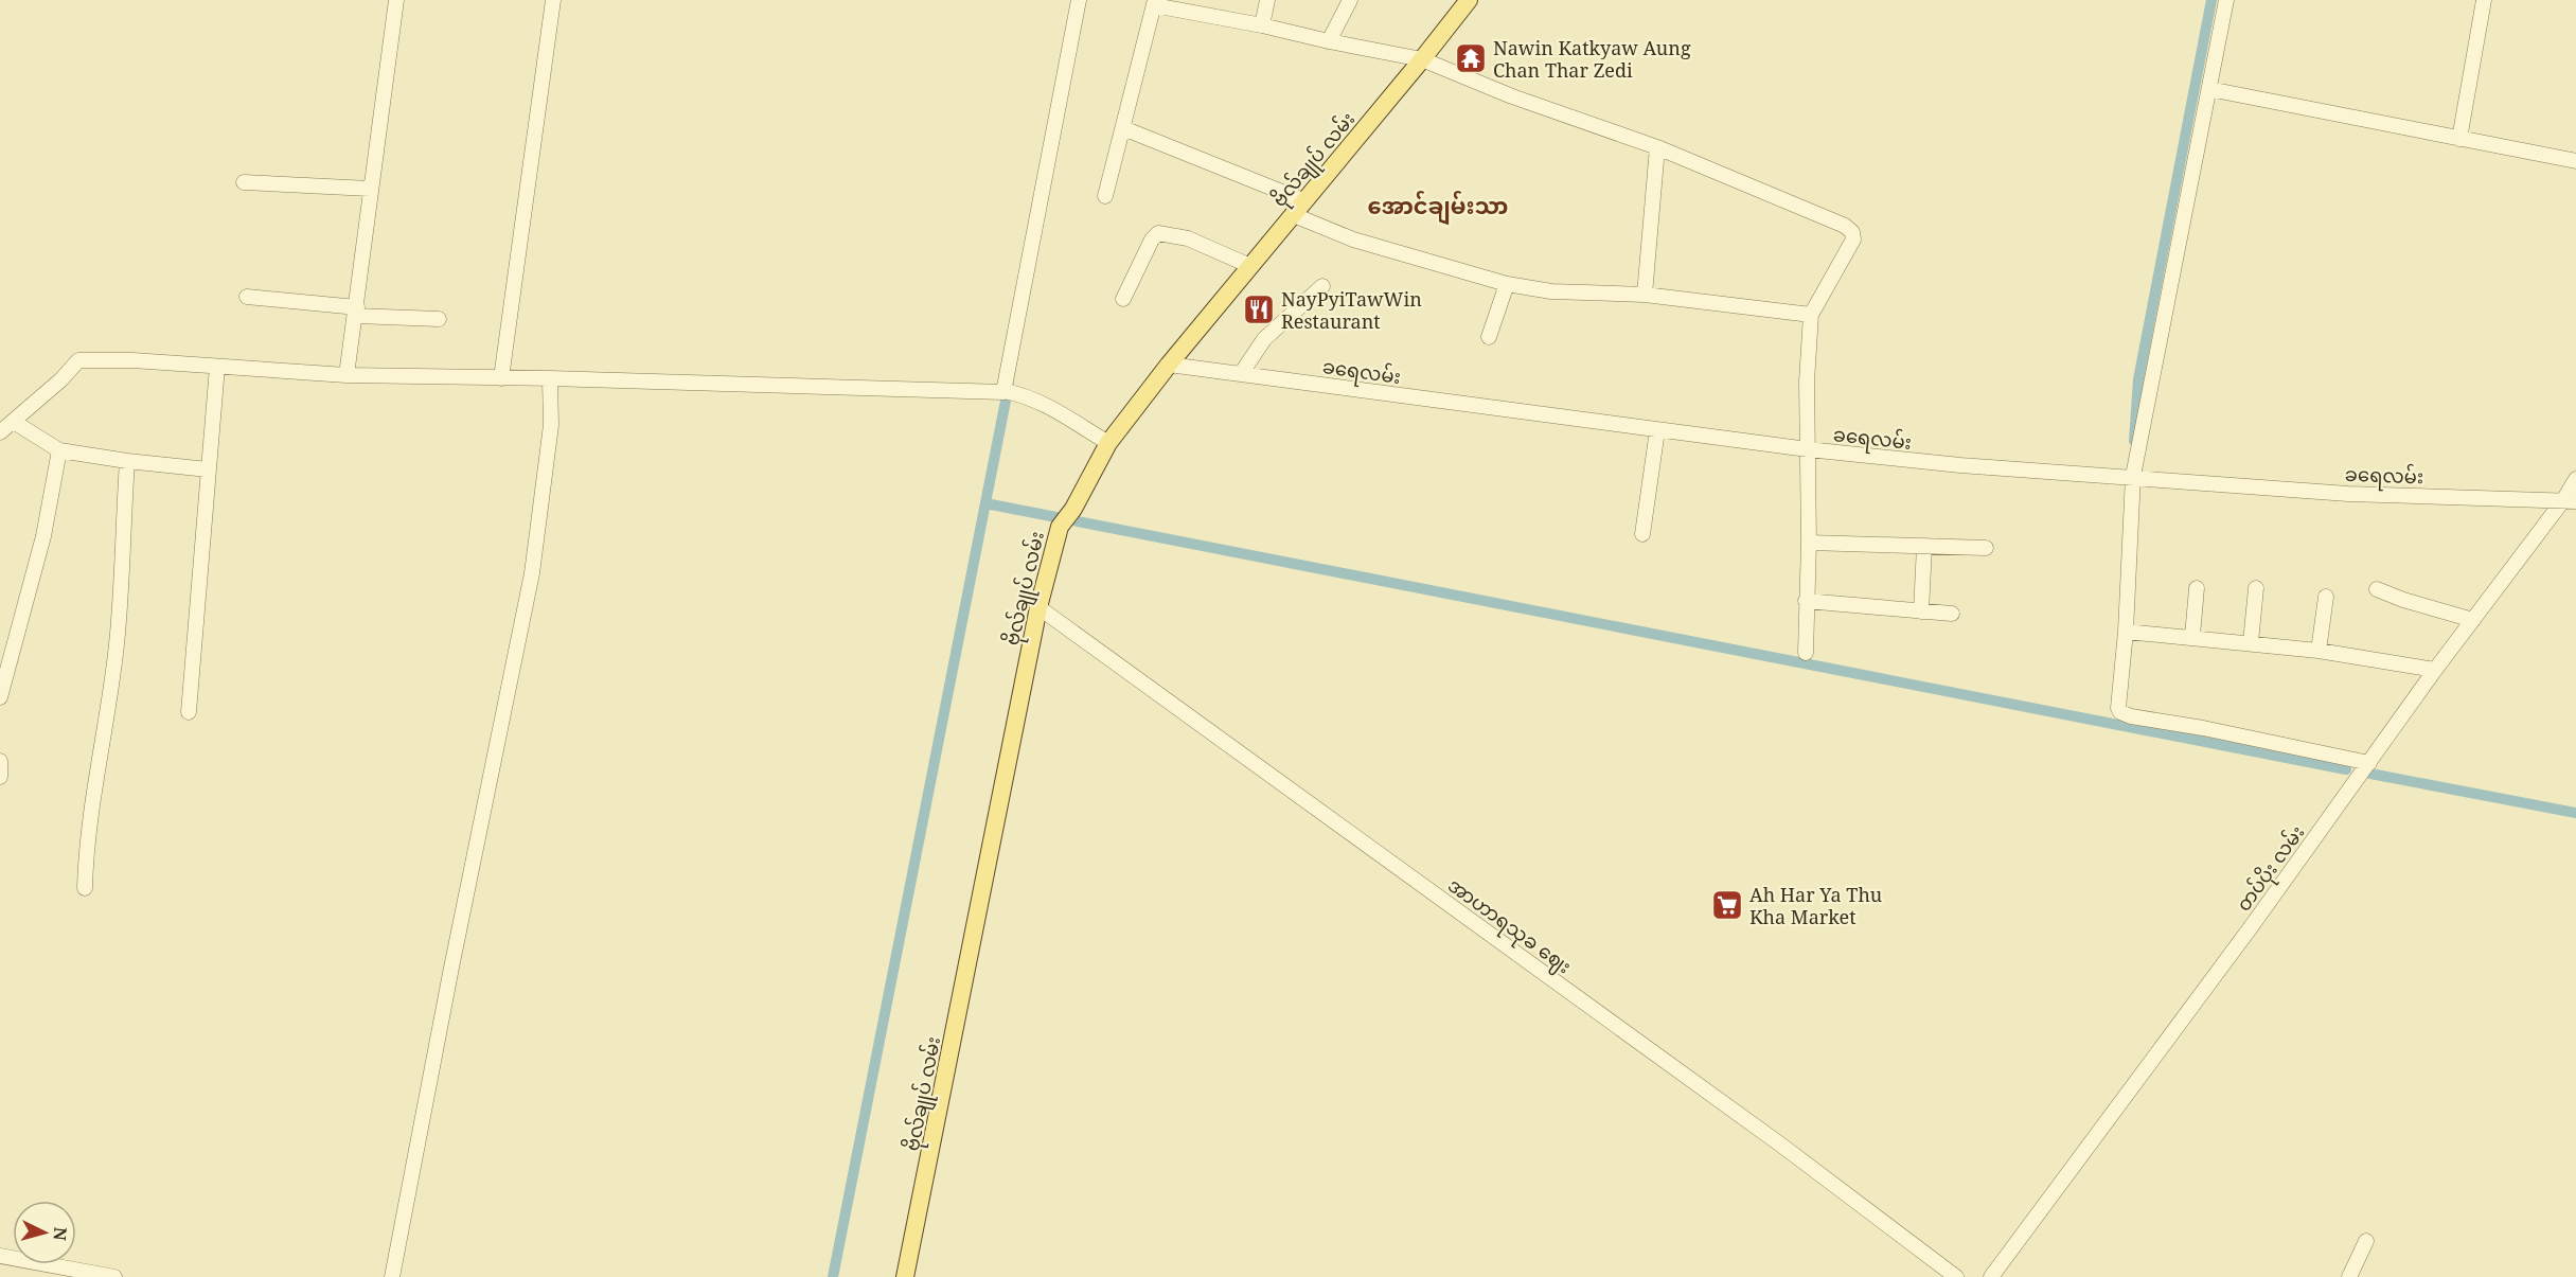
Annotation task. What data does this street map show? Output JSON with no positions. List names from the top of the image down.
{
  "streets": {
    "main road": ["ဗိုလ်ချုပ် လမ်း"],
    "street": ["ခရေလမ်း", "တပ်ပိုး လမ်း", "အာဟာရသုခ ဈေး"]
  },
  "crossings": [
    ["ဗိုလ်ချုပ် လမ်း", "ခရေလမ်း"],
    ["ဗိုလ်ချုပ် လမ်း", "အာဟာရသုခ ဈေး"],
    ["ခရေလမ်း", "တပ်ပိုး လမ်း"]
  ],
  "districts": ["အောင်ချမ်းသာ"],
  "places": {
    "temple": ["Nawin Katkyaw Aung Chan Thar Zedi"],
    "restaurant": ["NayPyiTawWin Restaurant"],
    "supermarket": ["Ah Har Ya Thu Kha Market"]
  },
  "north": "right"
}
